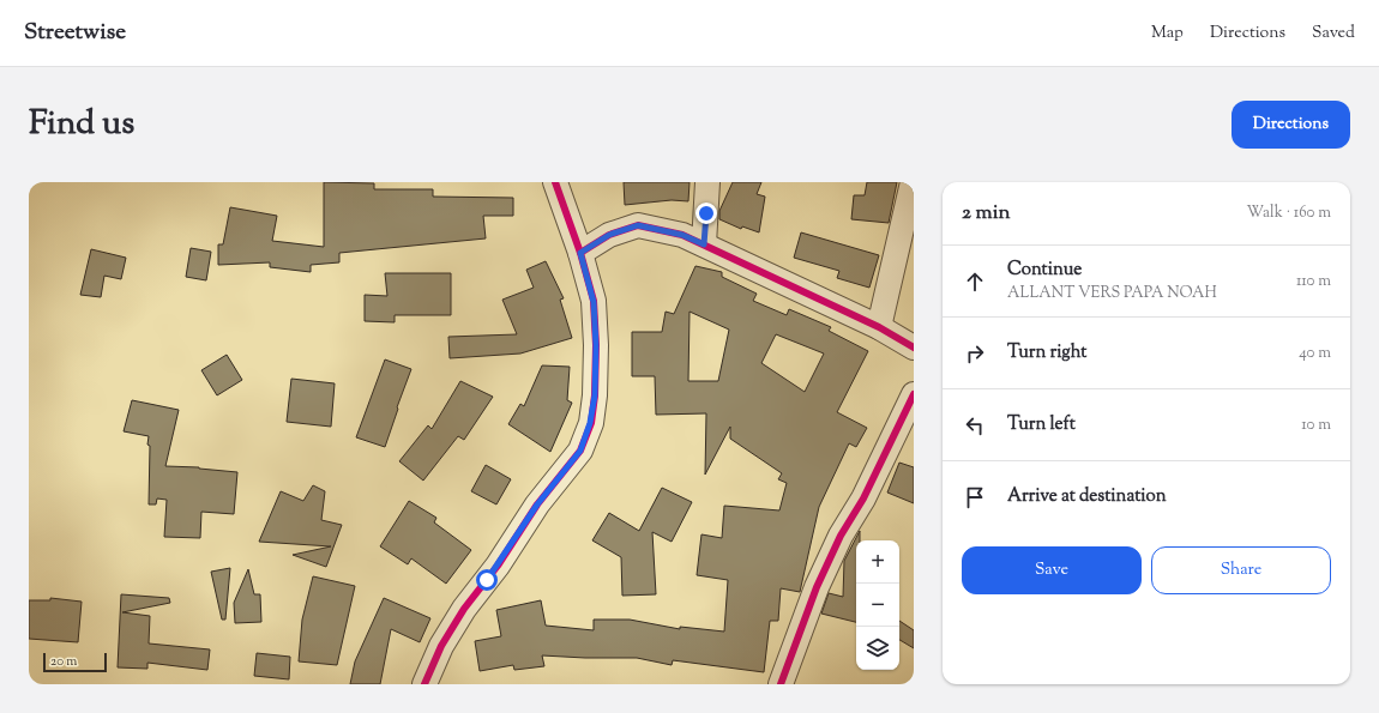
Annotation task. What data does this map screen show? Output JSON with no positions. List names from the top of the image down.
{
  "scale_bar": "20 m",
  "page": {
    "header": "Streetwise",
    "nav": ["Map", "Directions", "Saved"],
    "title": "Find us",
    "buttons": [
      "Directions",
      ["Save", "Share"]
    ],
    "heading": ["2 min", "Walk · 160 m"],
    "list": [
      ["Continue", "ALLANT VERS PAPA NOAH", "110 m"],
      ["Turn right", "40 m"],
      ["Turn left", "10 m"],
      "Arrive at destination"
    ],
    "map_buttons": ["+", "−"],
    "scale": "20 m"
  }
}
